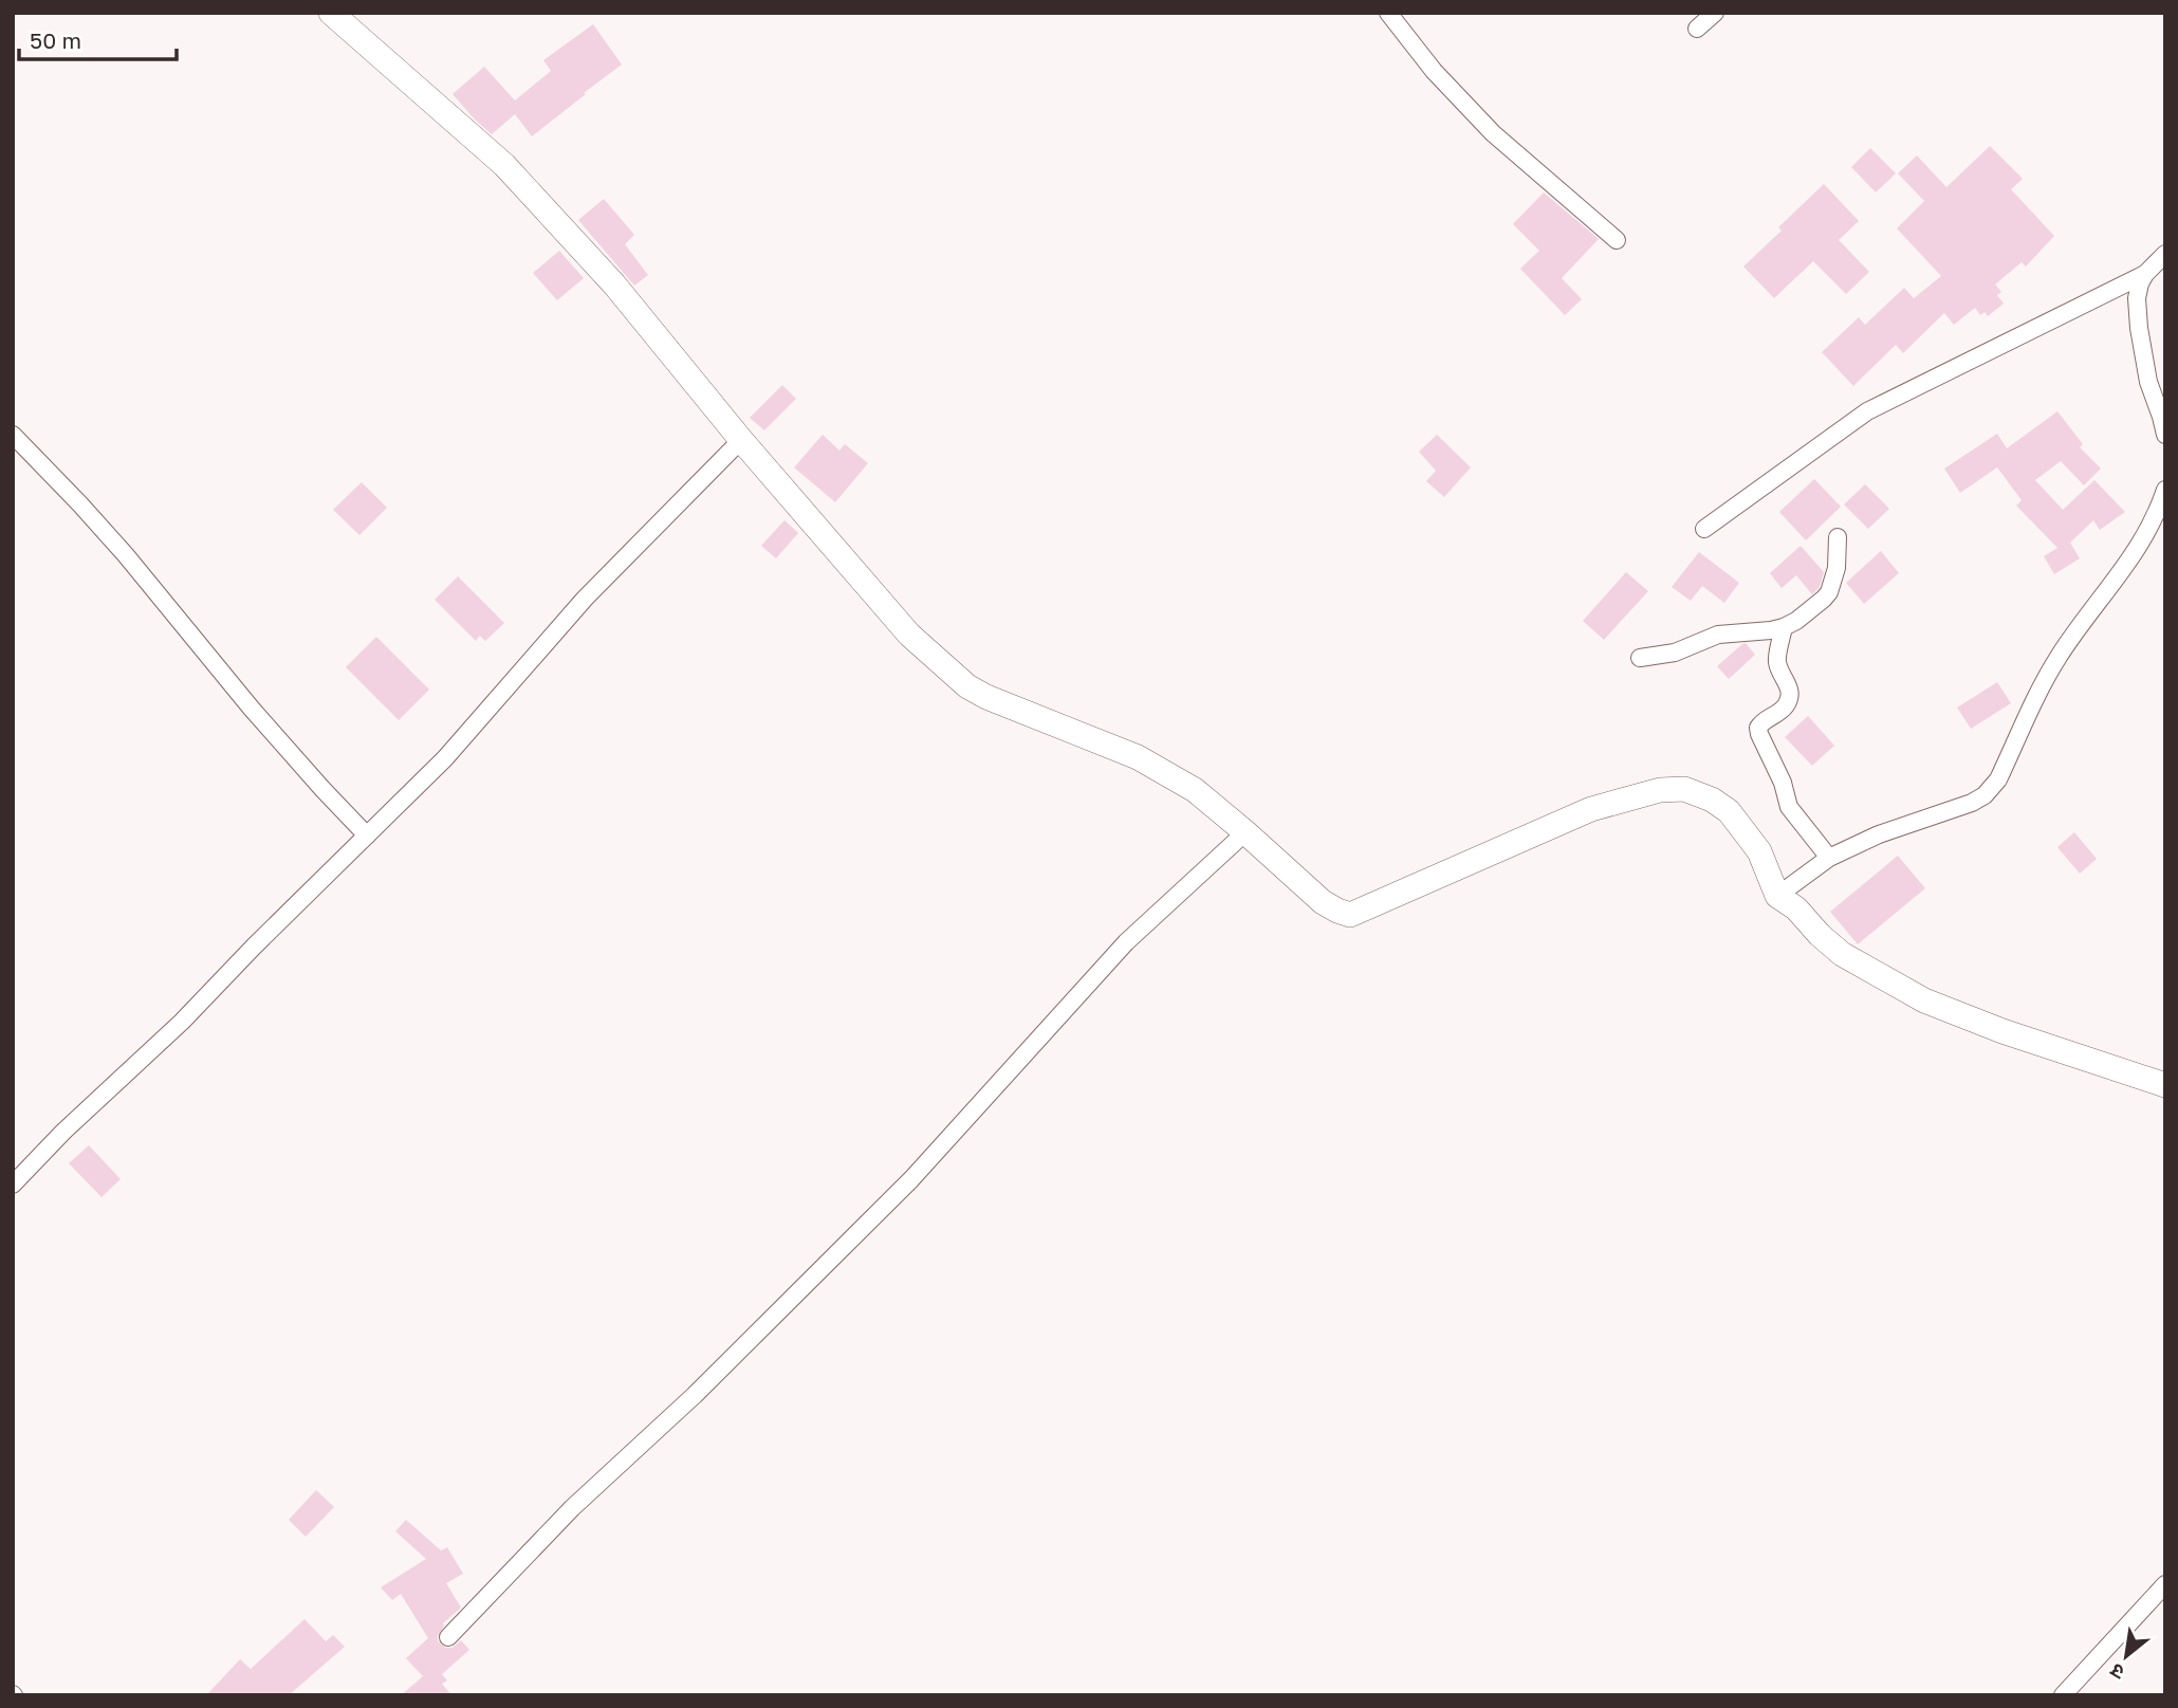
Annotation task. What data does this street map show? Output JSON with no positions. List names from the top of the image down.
{
  "scale_bar": "50 m",
  "north": "bottom left"
}
